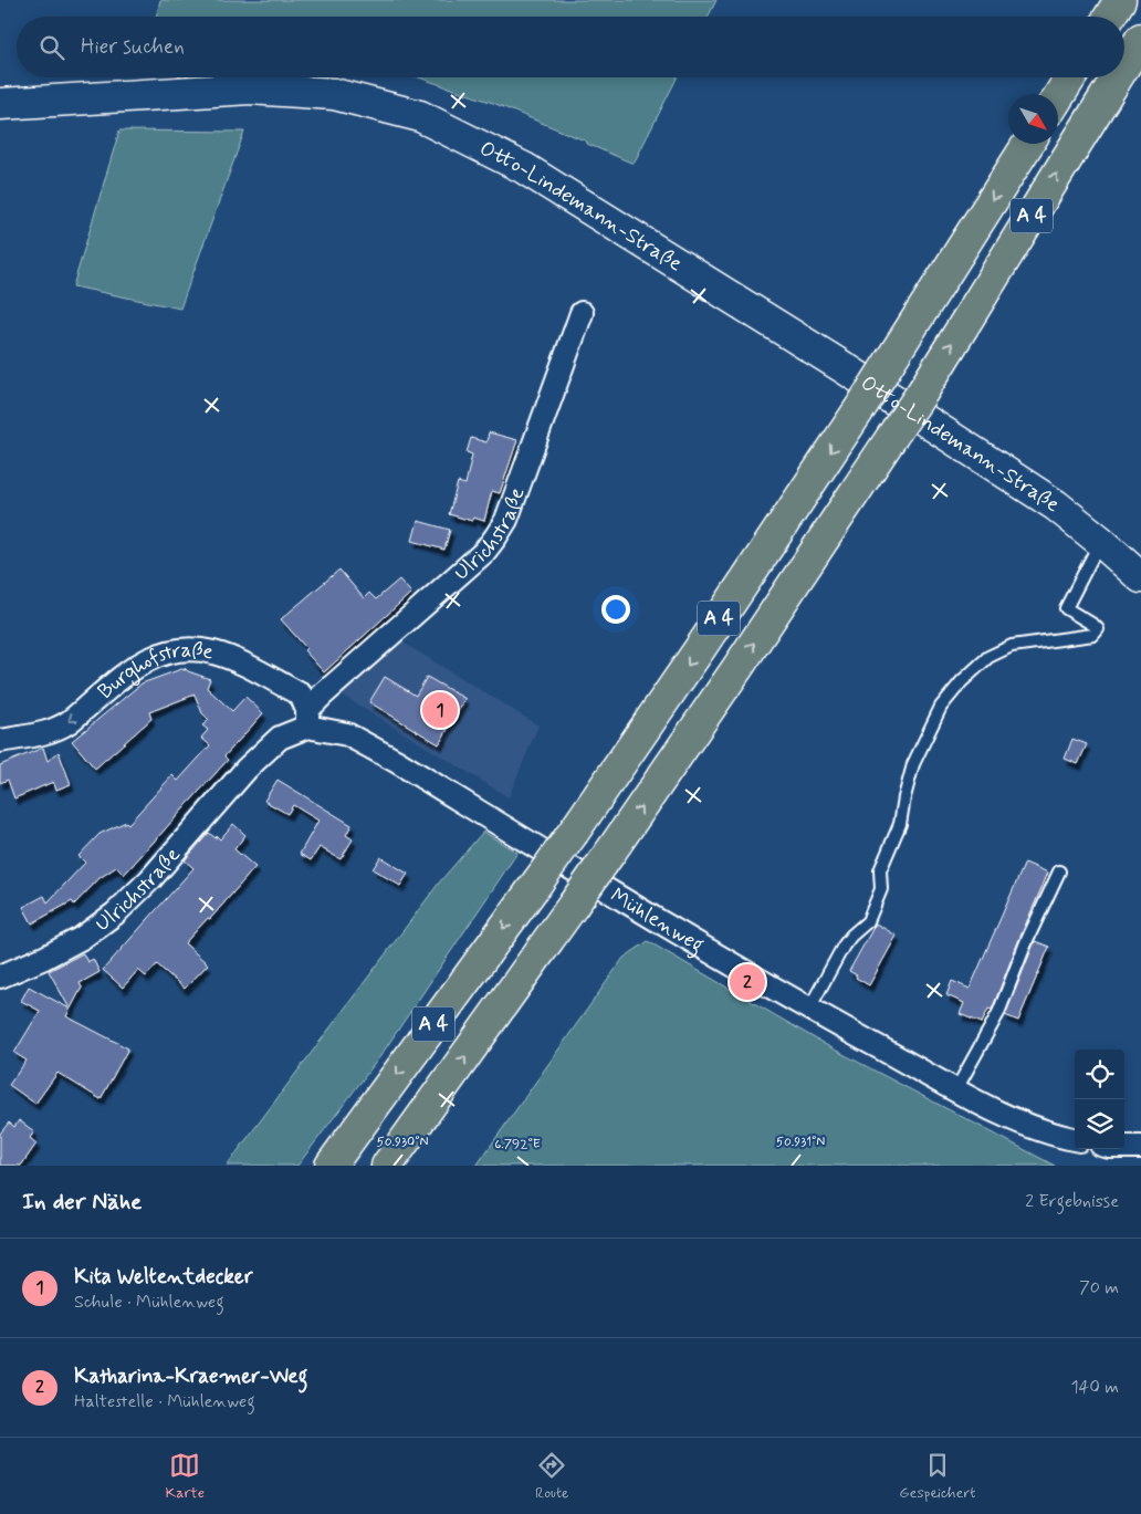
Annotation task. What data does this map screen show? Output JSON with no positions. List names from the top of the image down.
{
  "streets": {
    "highway": ["A 4"],
    "street": [
      "Otto-Lindemann-Straße",
      "Ulrichstraße",
      "Burghofstraße",
      "Mühlenweg"
    ]
  },
  "crossings": [
    ["Ulrichstraße", "Burghofstraße"],
    ["Ulrichstraße", "Mühlenweg"],
    ["Burghofstraße", "Mühlenweg"]
  ],
  "one_way": ["Burghofstraße"],
  "north": "bottom right",
  "page": {
    "search": "Hier suchen",
    "pins": ["1", "2"],
    "heading": ["In der Nähe", "2 Ergebnisse"],
    "list": [
      {
        "mark": "1",
        "name": "Kita Weltentdecker",
        "note": "Schule · Mühlenweg",
        "value": "70 m"
      },
      {
        "mark": "2",
        "name": "Katharina-Kraemer-Weg",
        "note": "Haltestelle · Mühlenweg",
        "value": "140 m"
      }
    ],
    "nav": ["Karte", "Route", "Gespeichert"]
  },
  "coordinates": ["50.930°N", "50.931°N", "6.792°E"]
}
